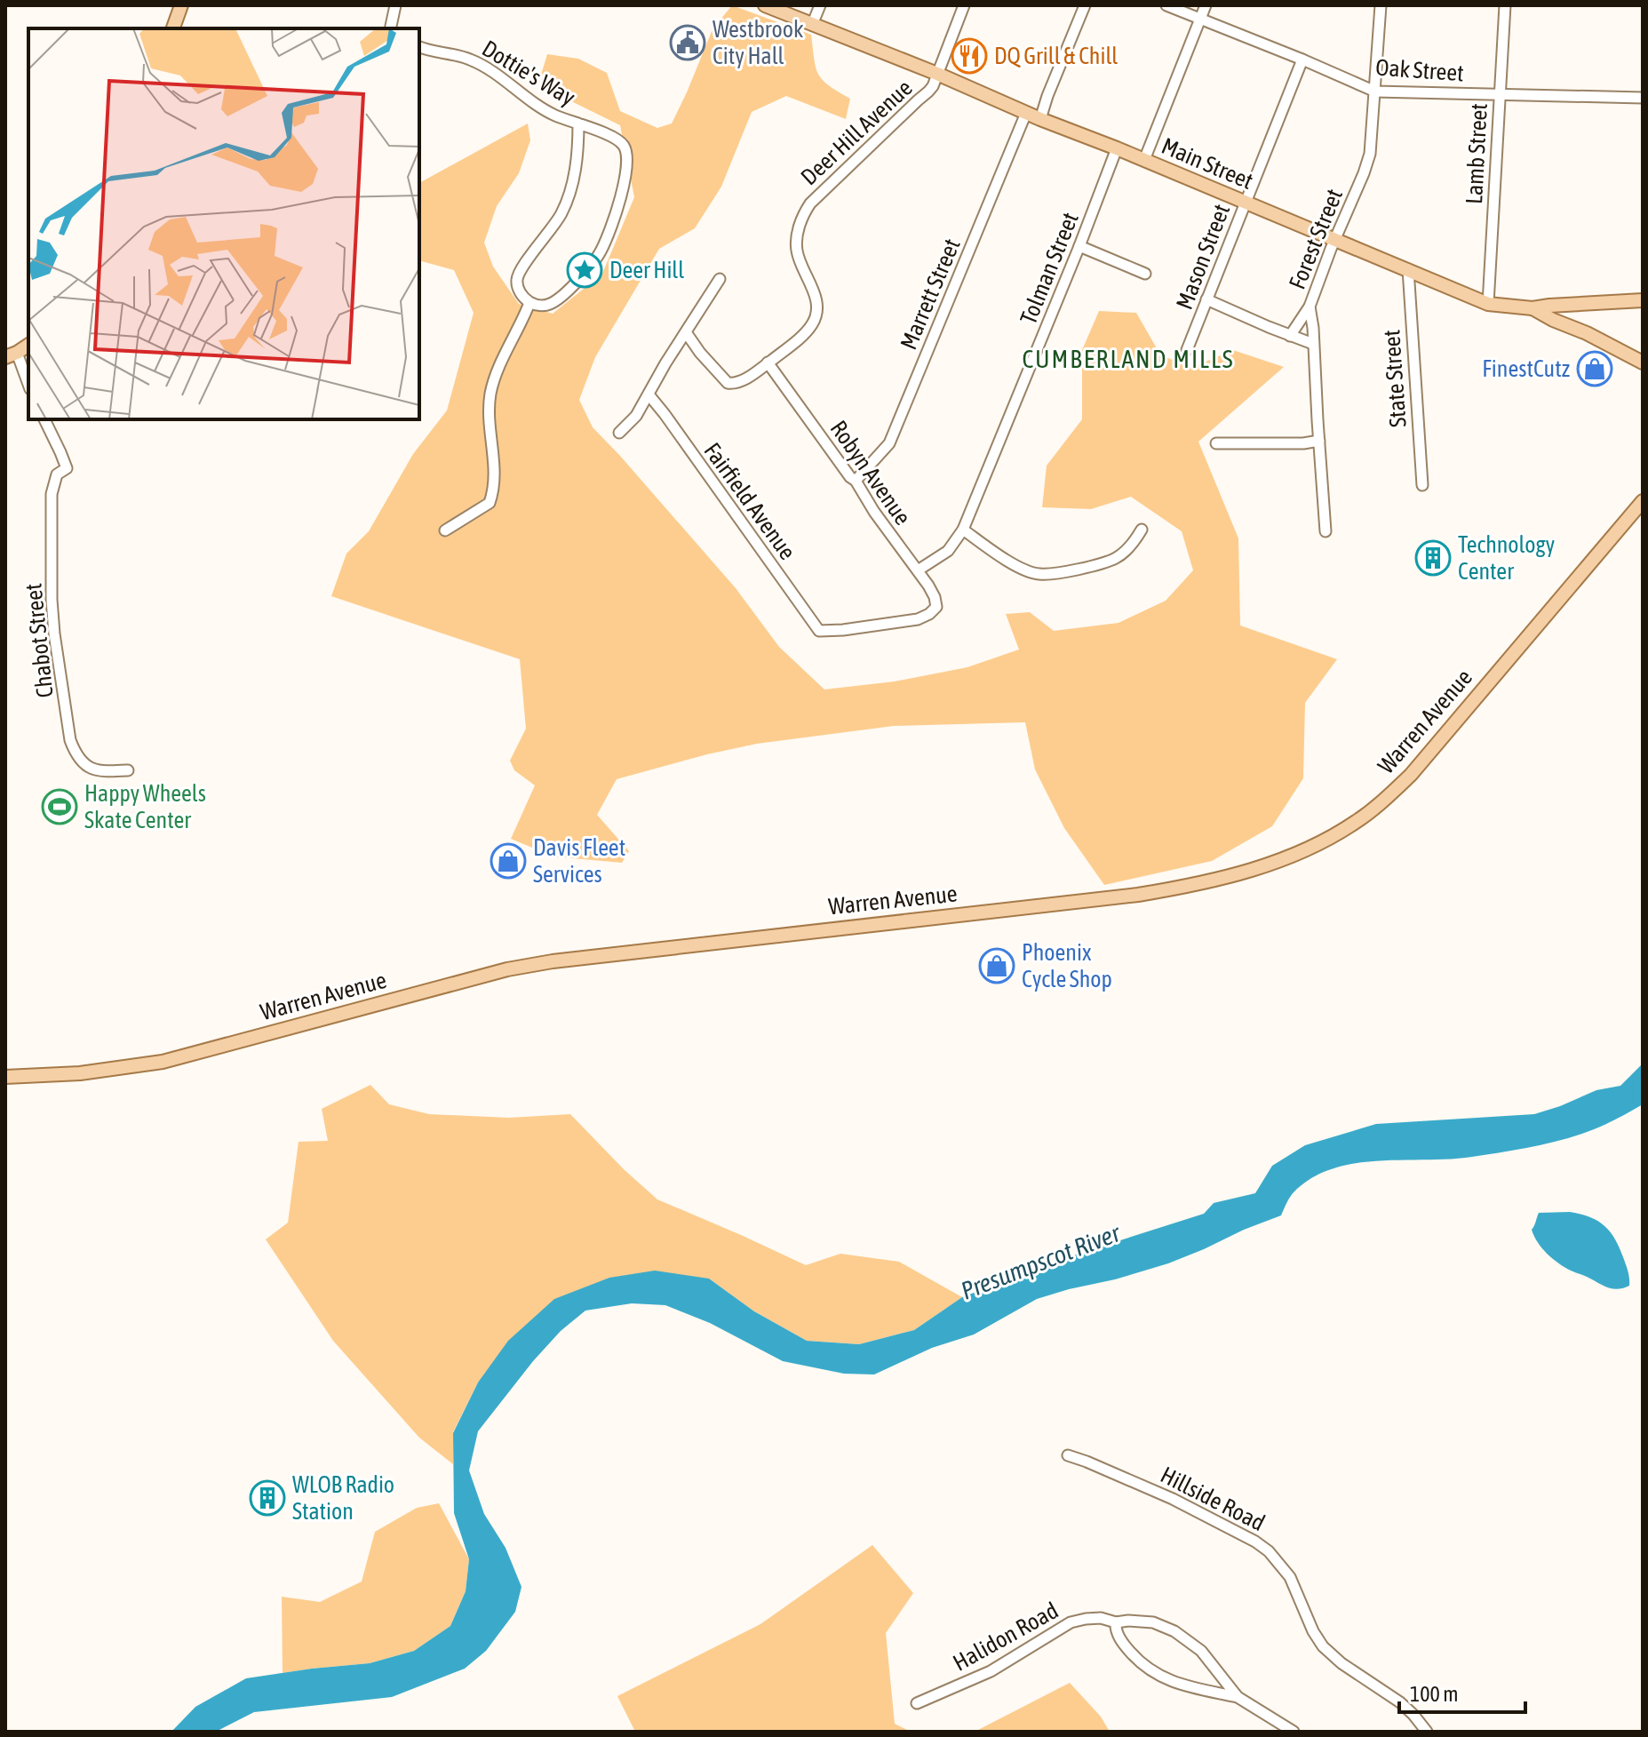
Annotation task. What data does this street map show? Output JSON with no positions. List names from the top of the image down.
{
  "streets": {
    "main road": ["Main Street", "Warren Avenue"],
    "street": [
      "Oak Street",
      "Dottie's Way",
      "Deer Hill Avenue",
      "Lamb Street",
      "Forest Street",
      "Mason Street",
      "Tolman Street",
      "Marrett Street",
      "State Street",
      "Robyn Avenue",
      "Fairfield Avenue",
      "Chabot Street",
      "Hillside Road",
      "Halidon Road"
    ]
  },
  "crossings": [
    ["Oak Street", "Lamb Street"],
    ["Oak Street", "Forest Street"],
    ["Oak Street", "Mason Street"],
    ["Deer Hill Avenue", "Main Street"],
    ["Deer Hill Avenue", "Robyn Avenue"],
    ["Lamb Street", "Main Street"],
    ["Main Street", "Forest Street"],
    ["Main Street", "Mason Street"],
    ["Main Street", "Tolman Street"],
    ["Main Street", "Marrett Street"],
    ["Main Street", "State Street"],
    ["Tolman Street", "Robyn Avenue"],
    ["Marrett Street", "Robyn Avenue"],
    ["Robyn Avenue", "Fairfield Avenue"]
  ],
  "districts": ["CUMBERLAND MILLS"],
  "water": ["Presumpscot River"],
  "places": {
    "public building": ["Westbrook City Hall"],
    "restaurant": ["DQ Grill & Chill"],
    "place": ["Deer Hill"],
    "shop": ["FinestCutz", "Davis Fleet Services", "Phoenix Cycle Shop"],
    "building": ["Technology Center", "WLOB Radio Station"],
    "sports": ["Happy Wheels Skate Center"]
  },
  "scale_bar": "100 m"
}
